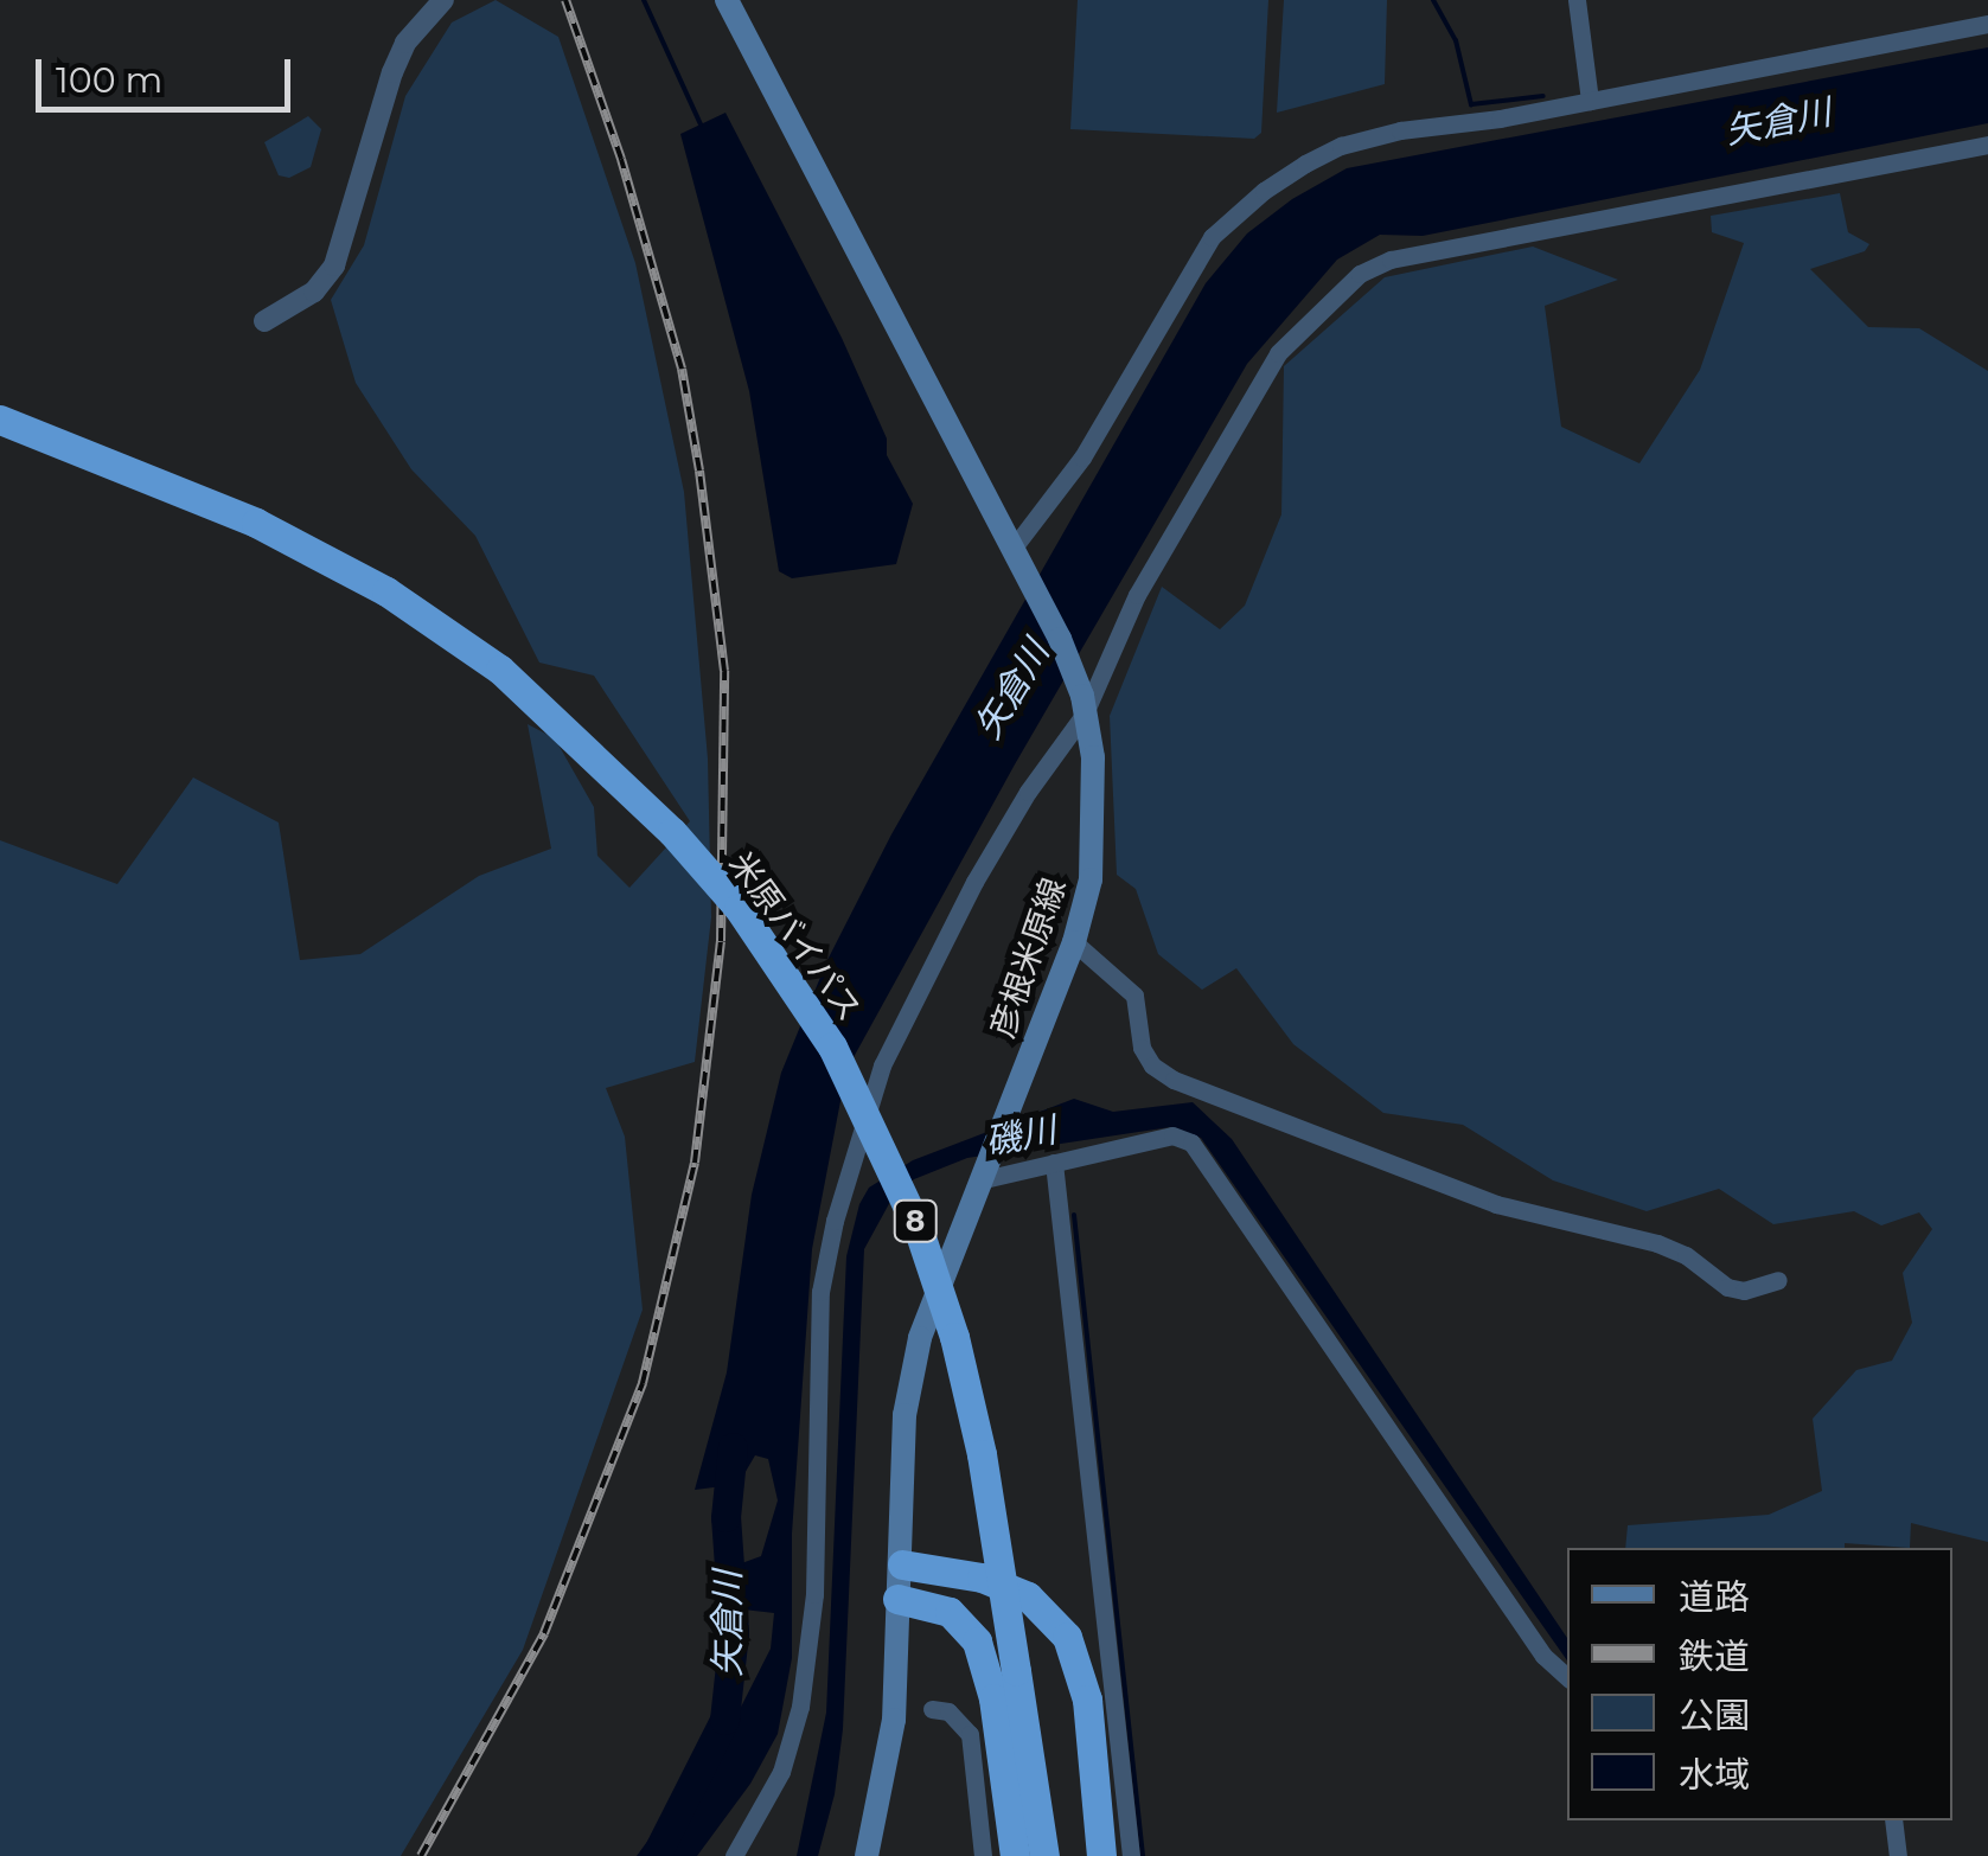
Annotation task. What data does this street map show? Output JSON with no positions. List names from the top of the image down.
{
  "streets": {
    "highway": ["米原バイパス", "8"],
    "main road": ["彦根米原線"]
  },
  "water": ["矢倉川", "磯川"],
  "legend": [
    "道路",
    "鉄道",
    "公園",
    "水域"
  ],
  "scale_bar": "100 m"
}
